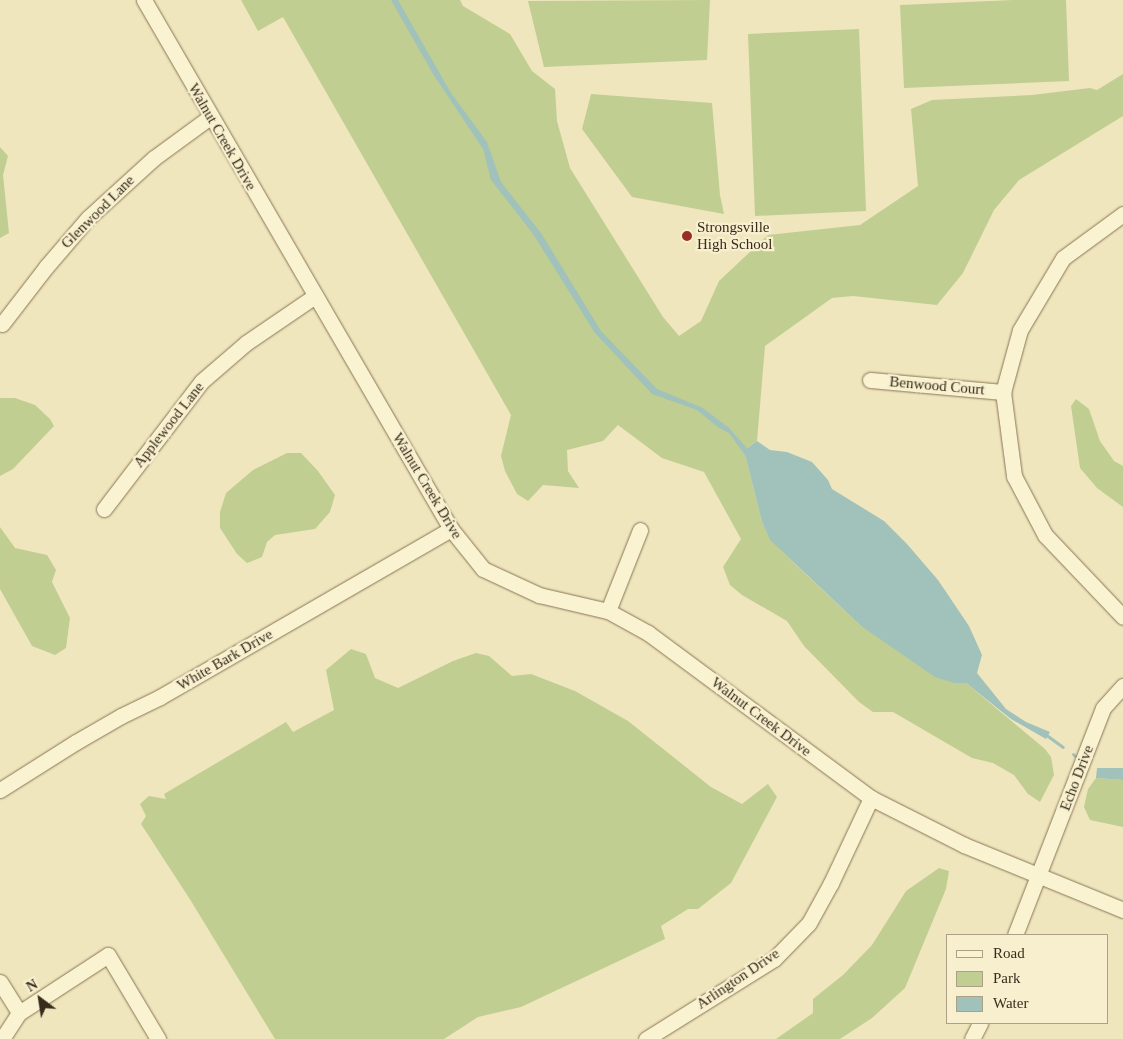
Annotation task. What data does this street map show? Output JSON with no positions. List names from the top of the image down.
{
  "streets": {
    "street": [
      "Walnut Creek Drive",
      "Glenwood Lane",
      "Benwood Court",
      "Applewood Lane",
      "White Bark Drive",
      "Echo Drive",
      "Arlington Drive"
    ]
  },
  "crossings": [
    ["Walnut Creek Drive", "Glenwood Lane"],
    ["Walnut Creek Drive", "Applewood Lane"],
    ["Walnut Creek Drive", "White Bark Drive"],
    ["Walnut Creek Drive", "Echo Drive"],
    ["Walnut Creek Drive", "Arlington Drive"]
  ],
  "places": ["Strongsville High School"],
  "legend": ["Road", "Park", "Water"],
  "north": "top left"
}
